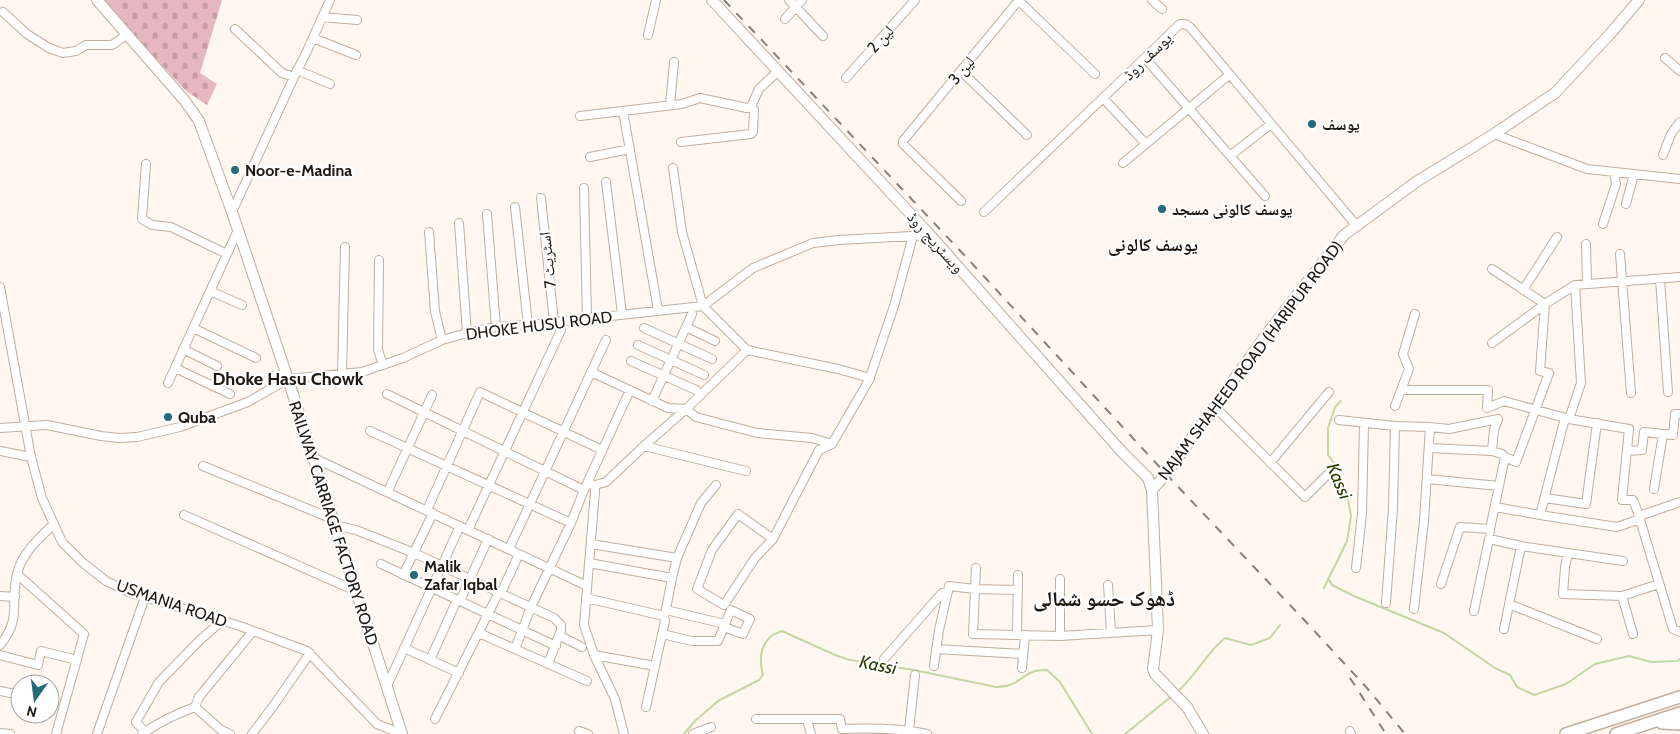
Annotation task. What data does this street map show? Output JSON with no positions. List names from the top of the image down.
{
  "streets": {
    "main road": ["ویسٹریج روڈ", "NAJAM SHAHEED ROAD (HARIPUR ROAD)", "RAILWAY CARRIAGE FACTORY ROAD"],
    "street": [
      "لین 2",
      "یوسف روڈ",
      "لین 3",
      "اسٹریٹ 7",
      "DHOKE HUSU ROAD",
      "USMANIA ROAD"
    ]
  },
  "crossings": [
    ["یوسف روڈ", "NAJAM SHAHEED ROAD (HARIPUR ROAD)"],
    ["ویسٹریج روڈ", "NAJAM SHAHEED ROAD (HARIPUR ROAD)"],
    ["اسٹریٹ 7", "DHOKE HUSU ROAD"],
    ["DHOKE HUSU ROAD", "RAILWAY CARRIAGE FACTORY ROAD"],
    ["DHOKE HUSU ROAD", "USMANIA ROAD"],
    ["RAILWAY CARRIAGE FACTORY ROAD", "USMANIA ROAD"]
  ],
  "districts": ["یوسف کالونی", "Dhoke Hasu Chowk", "ڈھوک حسو شمالی"],
  "water": ["Kassi"],
  "places": [
    "یوسف",
    "Noor-e-Madina",
    "یوسف کالونی مسجد",
    "Quba",
    "Malik Zafar Iqbal"
  ],
  "north": "bottom"
}
